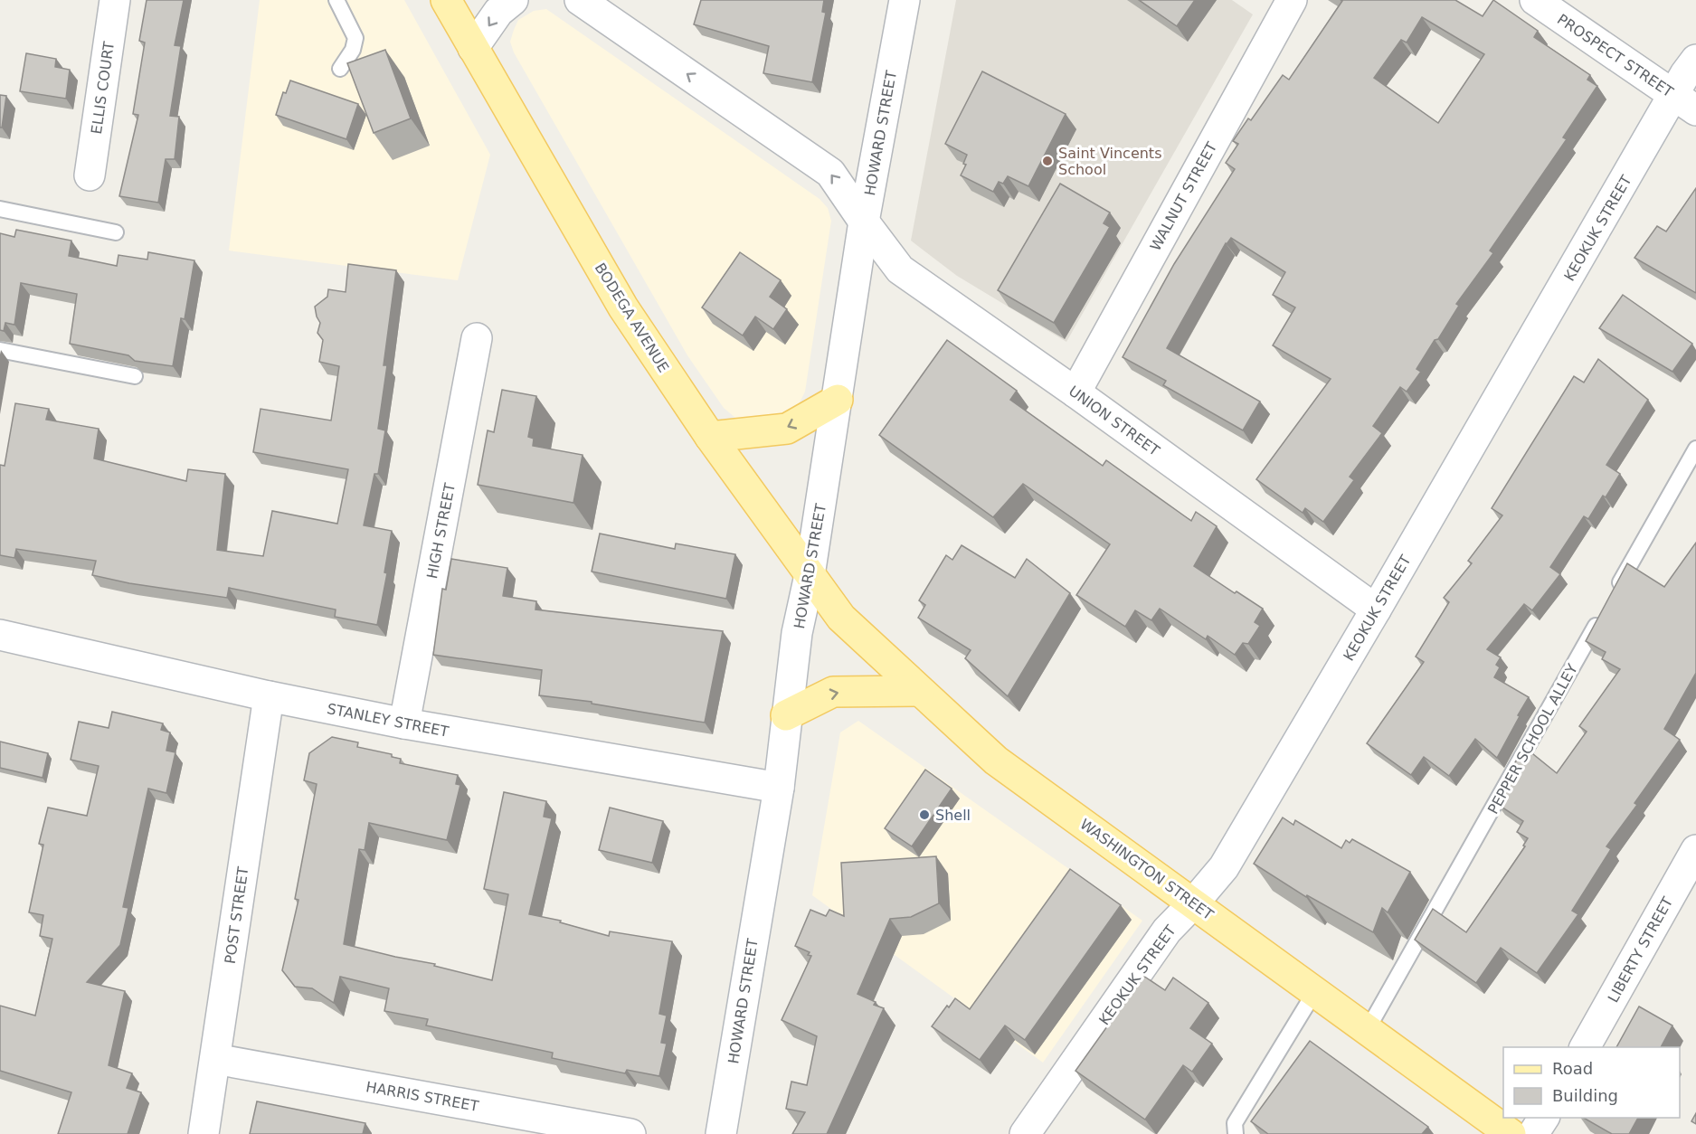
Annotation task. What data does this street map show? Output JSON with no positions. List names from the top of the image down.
{
  "streets": {
    "main road": ["BODEGA AVENUE", "WASHINGTON STREET"],
    "street": [
      "PROSPECT STREET",
      "ELLIS COURT",
      "HOWARD STREET",
      "WALNUT STREET",
      "KEOKUK STREET",
      "UNION STREET",
      "HIGH STREET",
      "STANLEY STREET",
      "POST STREET",
      "LIBERTY STREET",
      "HARRIS STREET"
    ],
    "lane": ["PEPPER SCHOOL ALLEY"]
  },
  "crossings": [
    ["PROSPECT STREET", "KEOKUK STREET"],
    ["HOWARD STREET", "BODEGA AVENUE"],
    ["HOWARD STREET", "UNION STREET"],
    ["HOWARD STREET", "STANLEY STREET"],
    ["HOWARD STREET", "WASHINGTON STREET"],
    ["WALNUT STREET", "UNION STREET"],
    ["KEOKUK STREET", "UNION STREET"],
    ["KEOKUK STREET", "WASHINGTON STREET"],
    ["BODEGA AVENUE", "WASHINGTON STREET"],
    ["HIGH STREET", "STANLEY STREET"],
    ["STANLEY STREET", "POST STREET"],
    ["PEPPER SCHOOL ALLEY", "WASHINGTON STREET"],
    ["POST STREET", "HARRIS STREET"]
  ],
  "places": ["Saint Vincents School", "Shell"],
  "legend": ["Road", "Building"]
}
